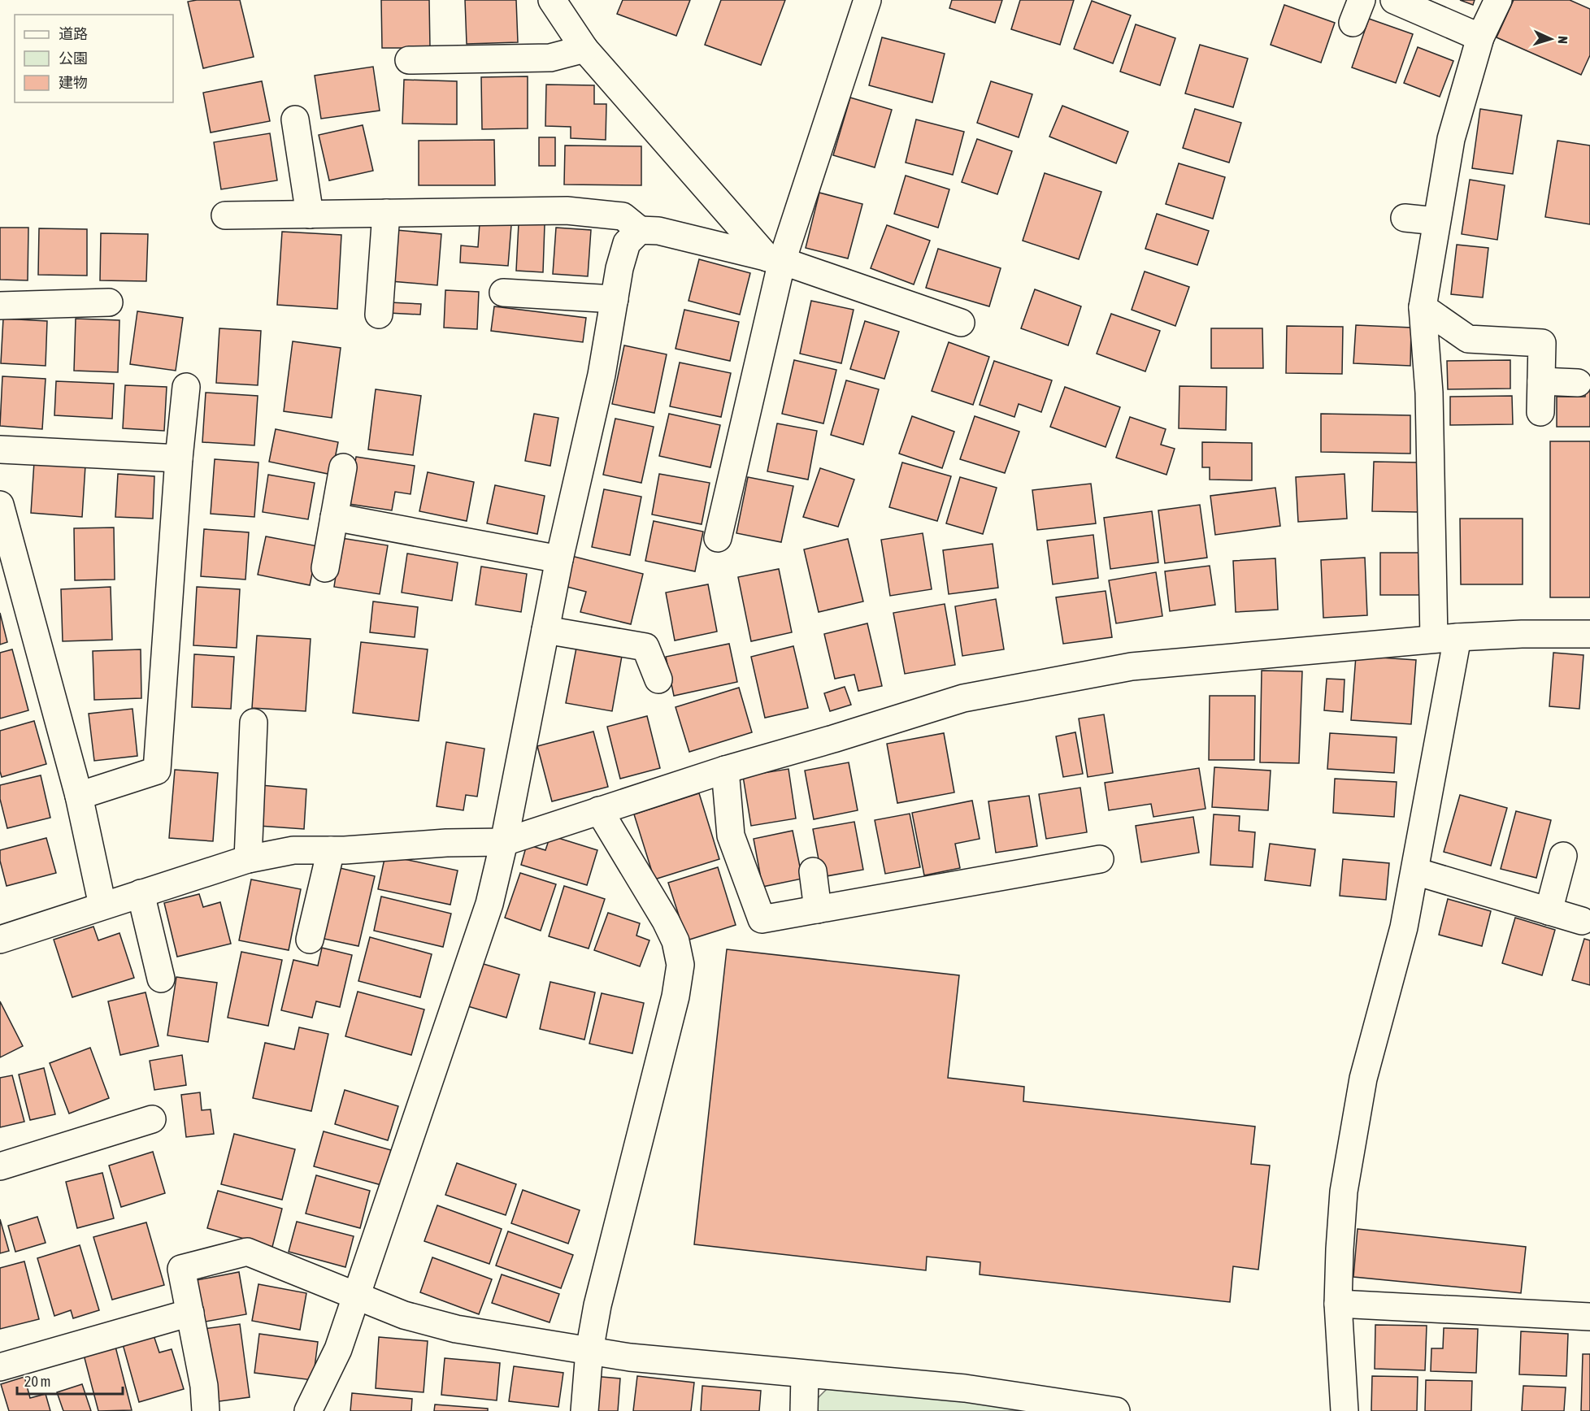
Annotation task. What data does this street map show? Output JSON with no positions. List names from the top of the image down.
{
  "legend": ["道路", "公園", "建物"],
  "scale_bar": "20 m",
  "north": "right"
}
